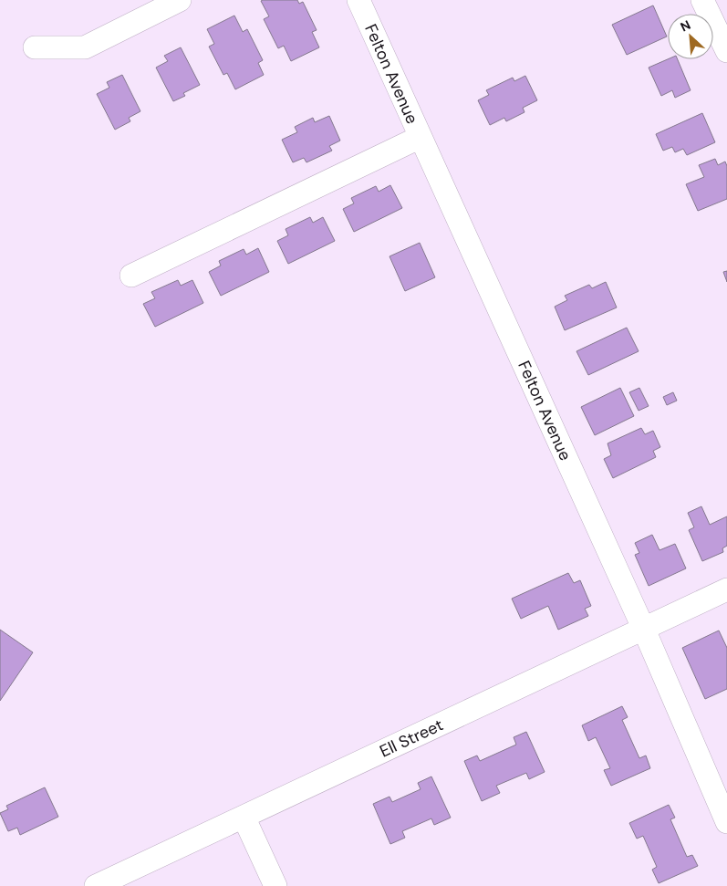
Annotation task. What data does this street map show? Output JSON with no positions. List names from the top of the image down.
{
  "streets": {
    "street": ["Felton Avenue", "Ell Street"]
  },
  "crossings": [
    ["Felton Avenue", "Ell Street"]
  ],
  "north": "top left"
}
